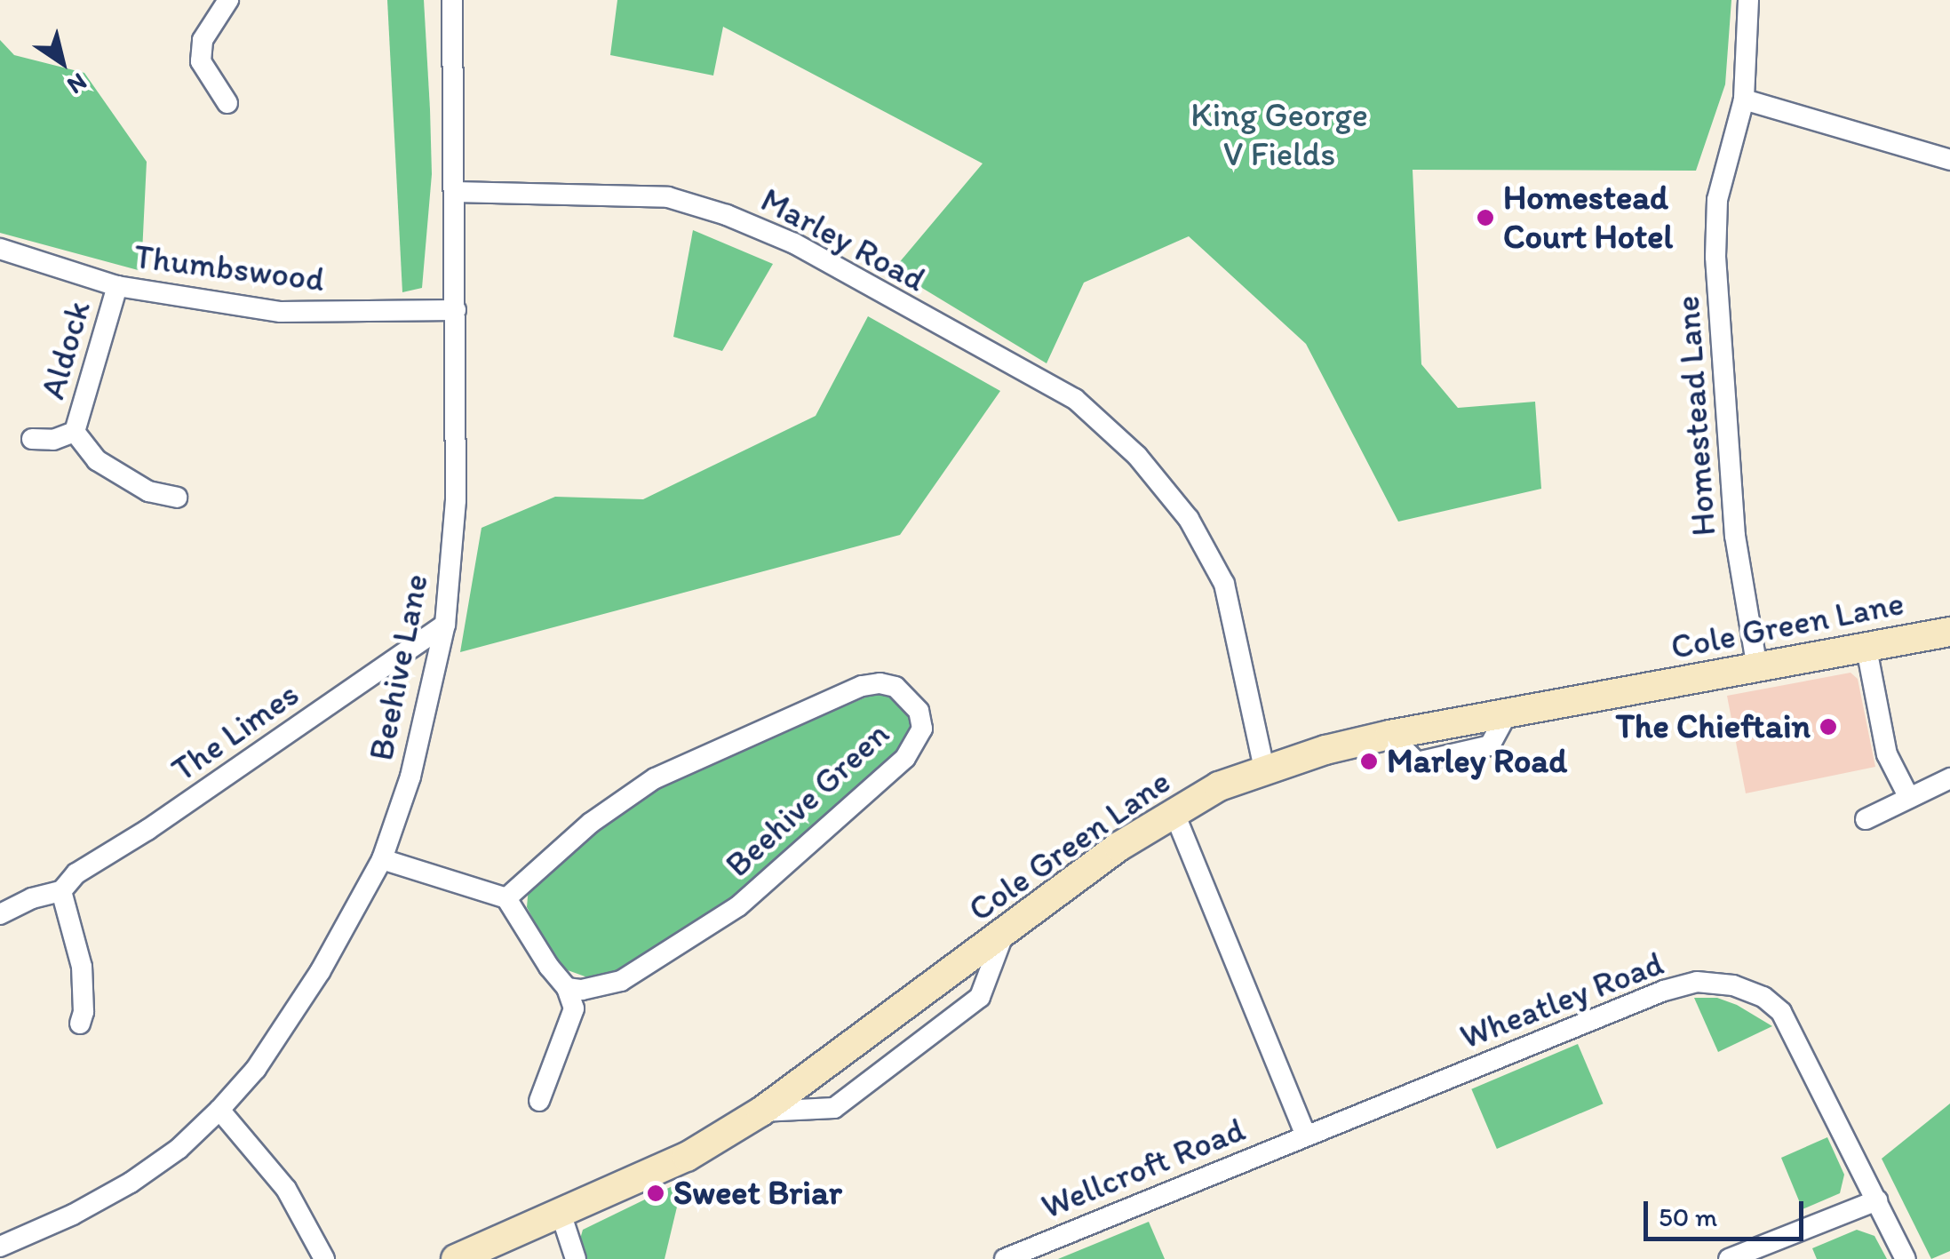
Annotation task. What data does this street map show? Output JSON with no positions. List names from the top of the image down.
{
  "streets": {
    "street": [
      "Marley Road",
      "Thumbswood",
      "Aldock",
      "Homestead Lane",
      "Cole Green Lane",
      "Beehive Lane",
      "The Limes",
      "Beehive Green",
      "Wheatley Road",
      "Wellcroft Road"
    ]
  },
  "crossings": [
    ["Marley Road", "Cole Green Lane"],
    ["Marley Road", "Beehive Lane"],
    ["Thumbswood", "Aldock"],
    ["Thumbswood", "Beehive Lane"],
    ["Homestead Lane", "Cole Green Lane"],
    ["Beehive Lane", "The Limes"],
    ["Wheatley Road", "Wellcroft Road"]
  ],
  "parks": ["King George V Fields"],
  "places": [
    "Homestead Court Hotel",
    "The Chieftain",
    "Marley Road",
    "Sweet Briar"
  ],
  "scale_bar": "50 m",
  "north": "bottom right"
}
